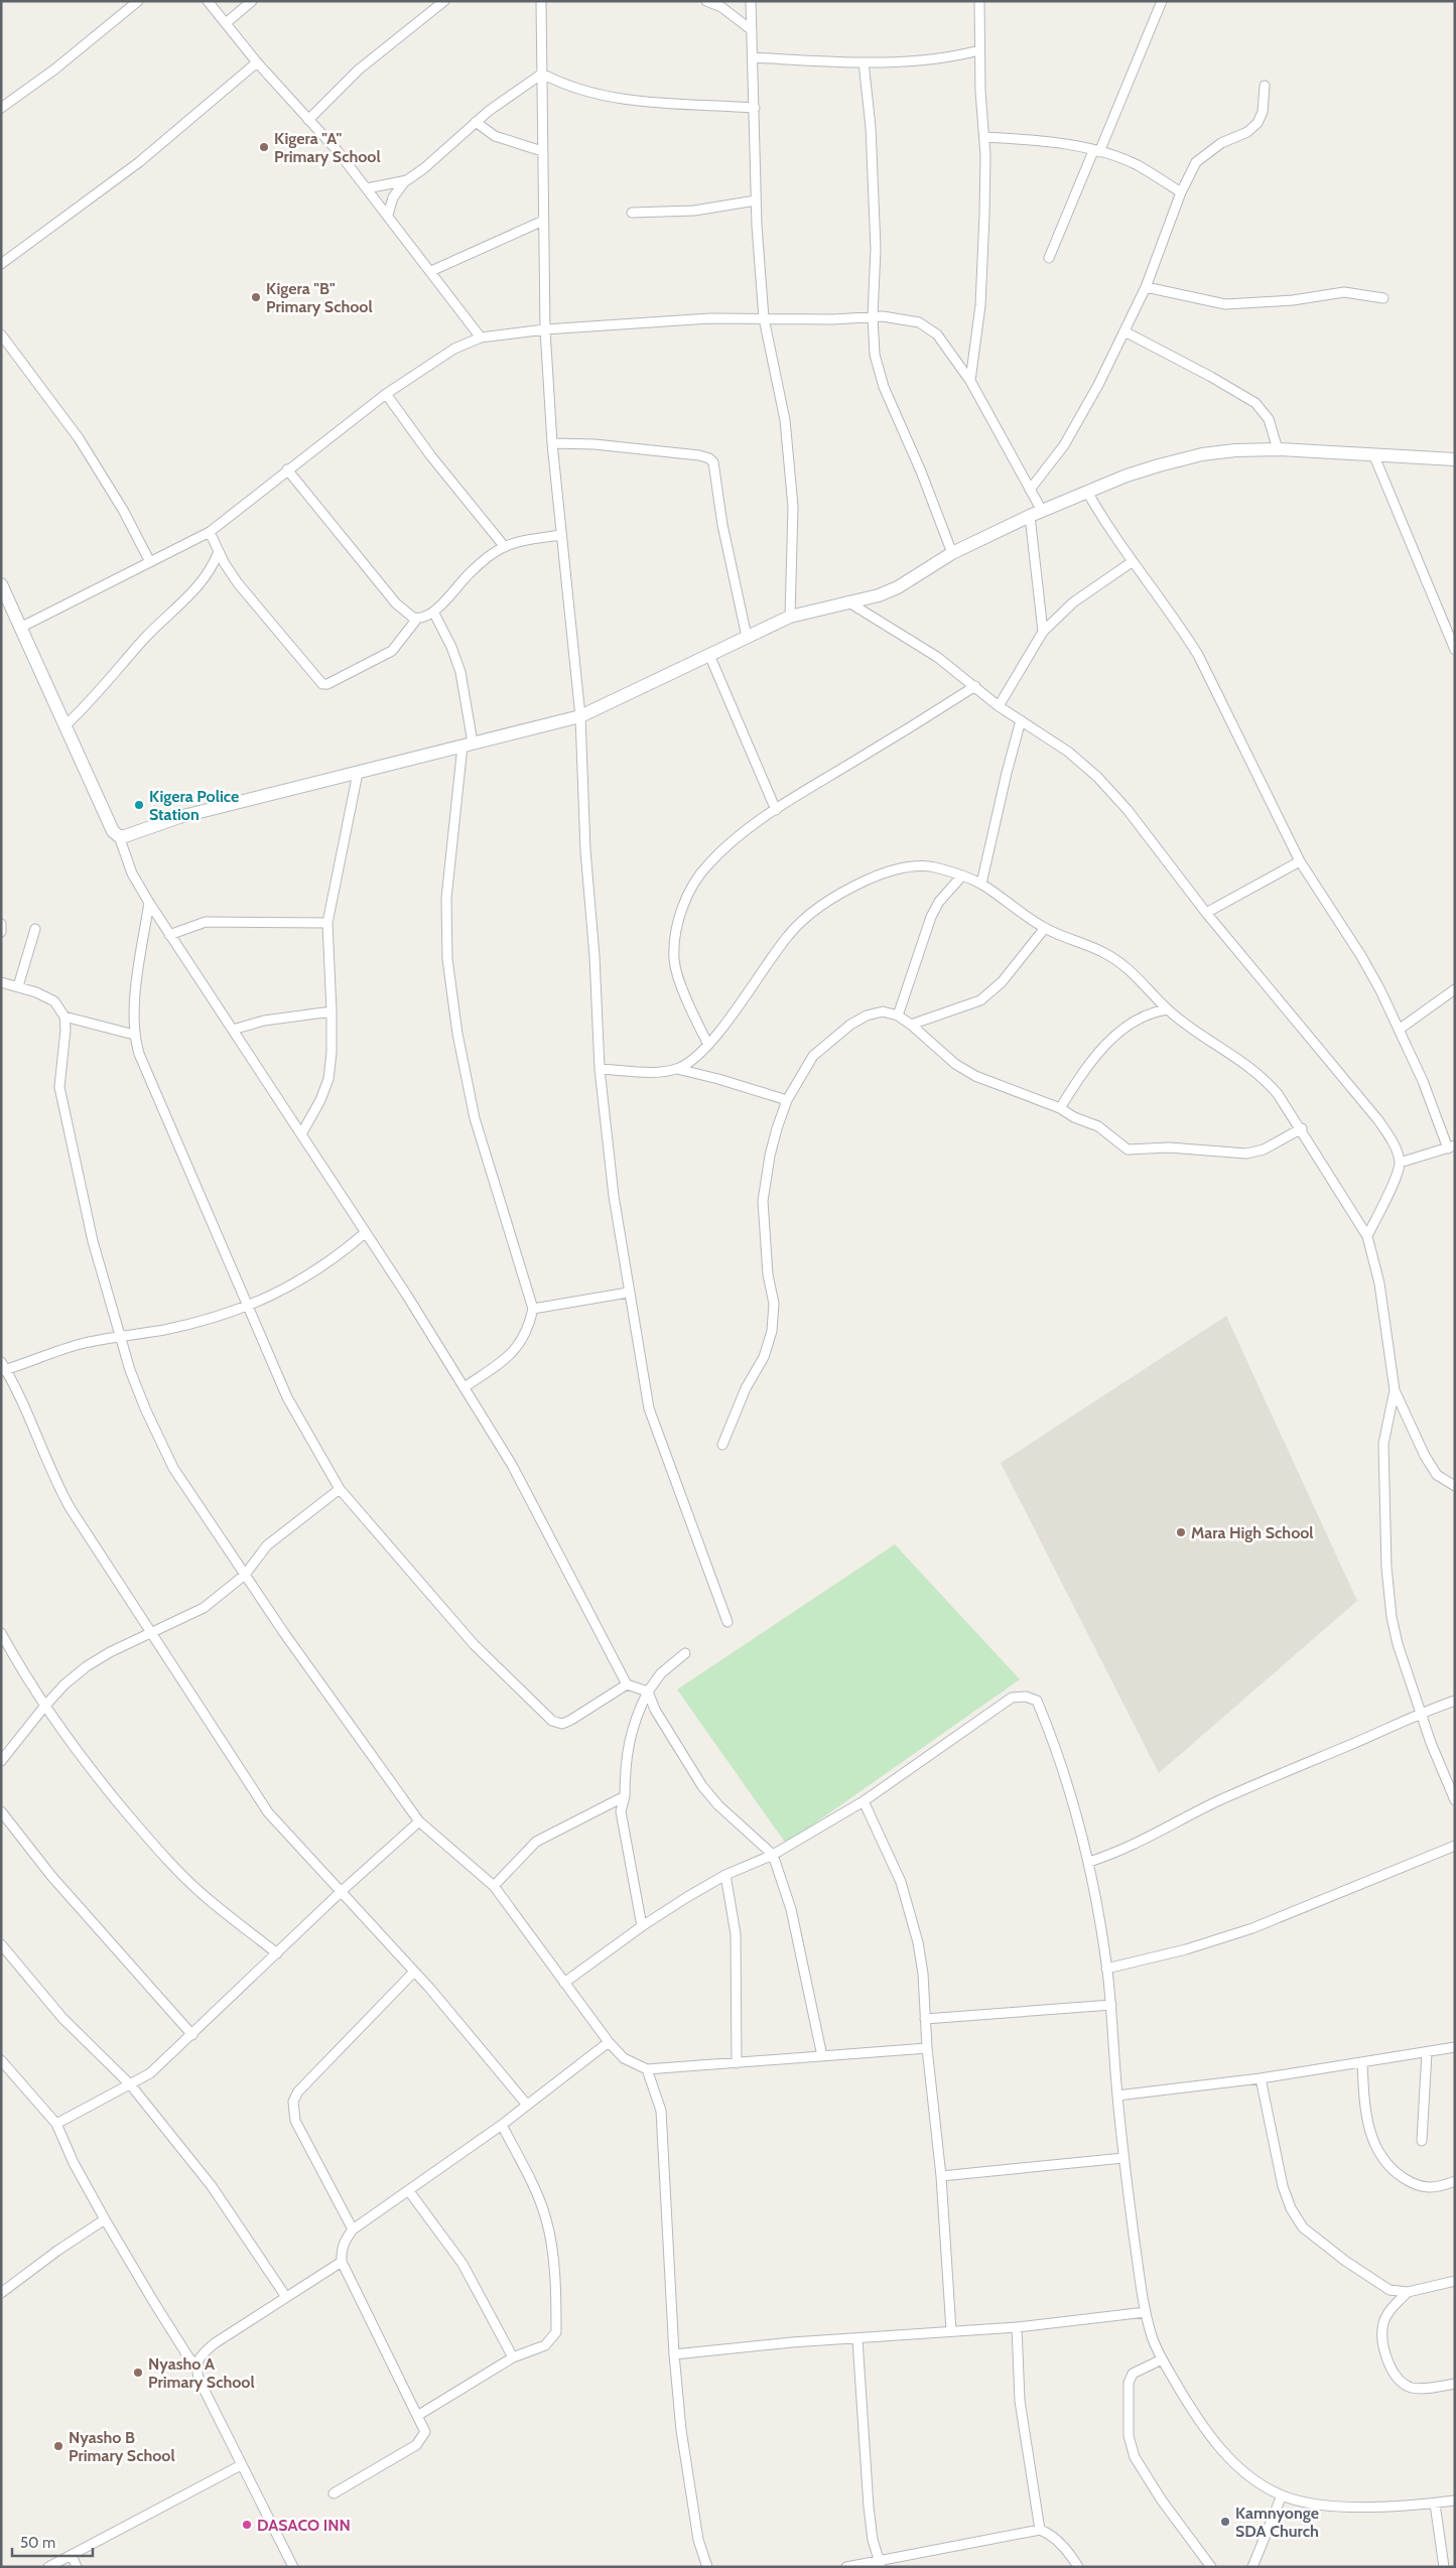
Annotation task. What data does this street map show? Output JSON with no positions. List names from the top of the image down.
{
  "places": [
    "Kigera \"A\" Primary School",
    "Kigera \"B\" Primary School",
    "Kigera Police Station",
    "Mara High School",
    "Nyasho A Primary School",
    "Nyasho B Primary School",
    "Kamnyonge SDA Church",
    "DASACO INN"
  ],
  "scale_bar": "50 m"
}
